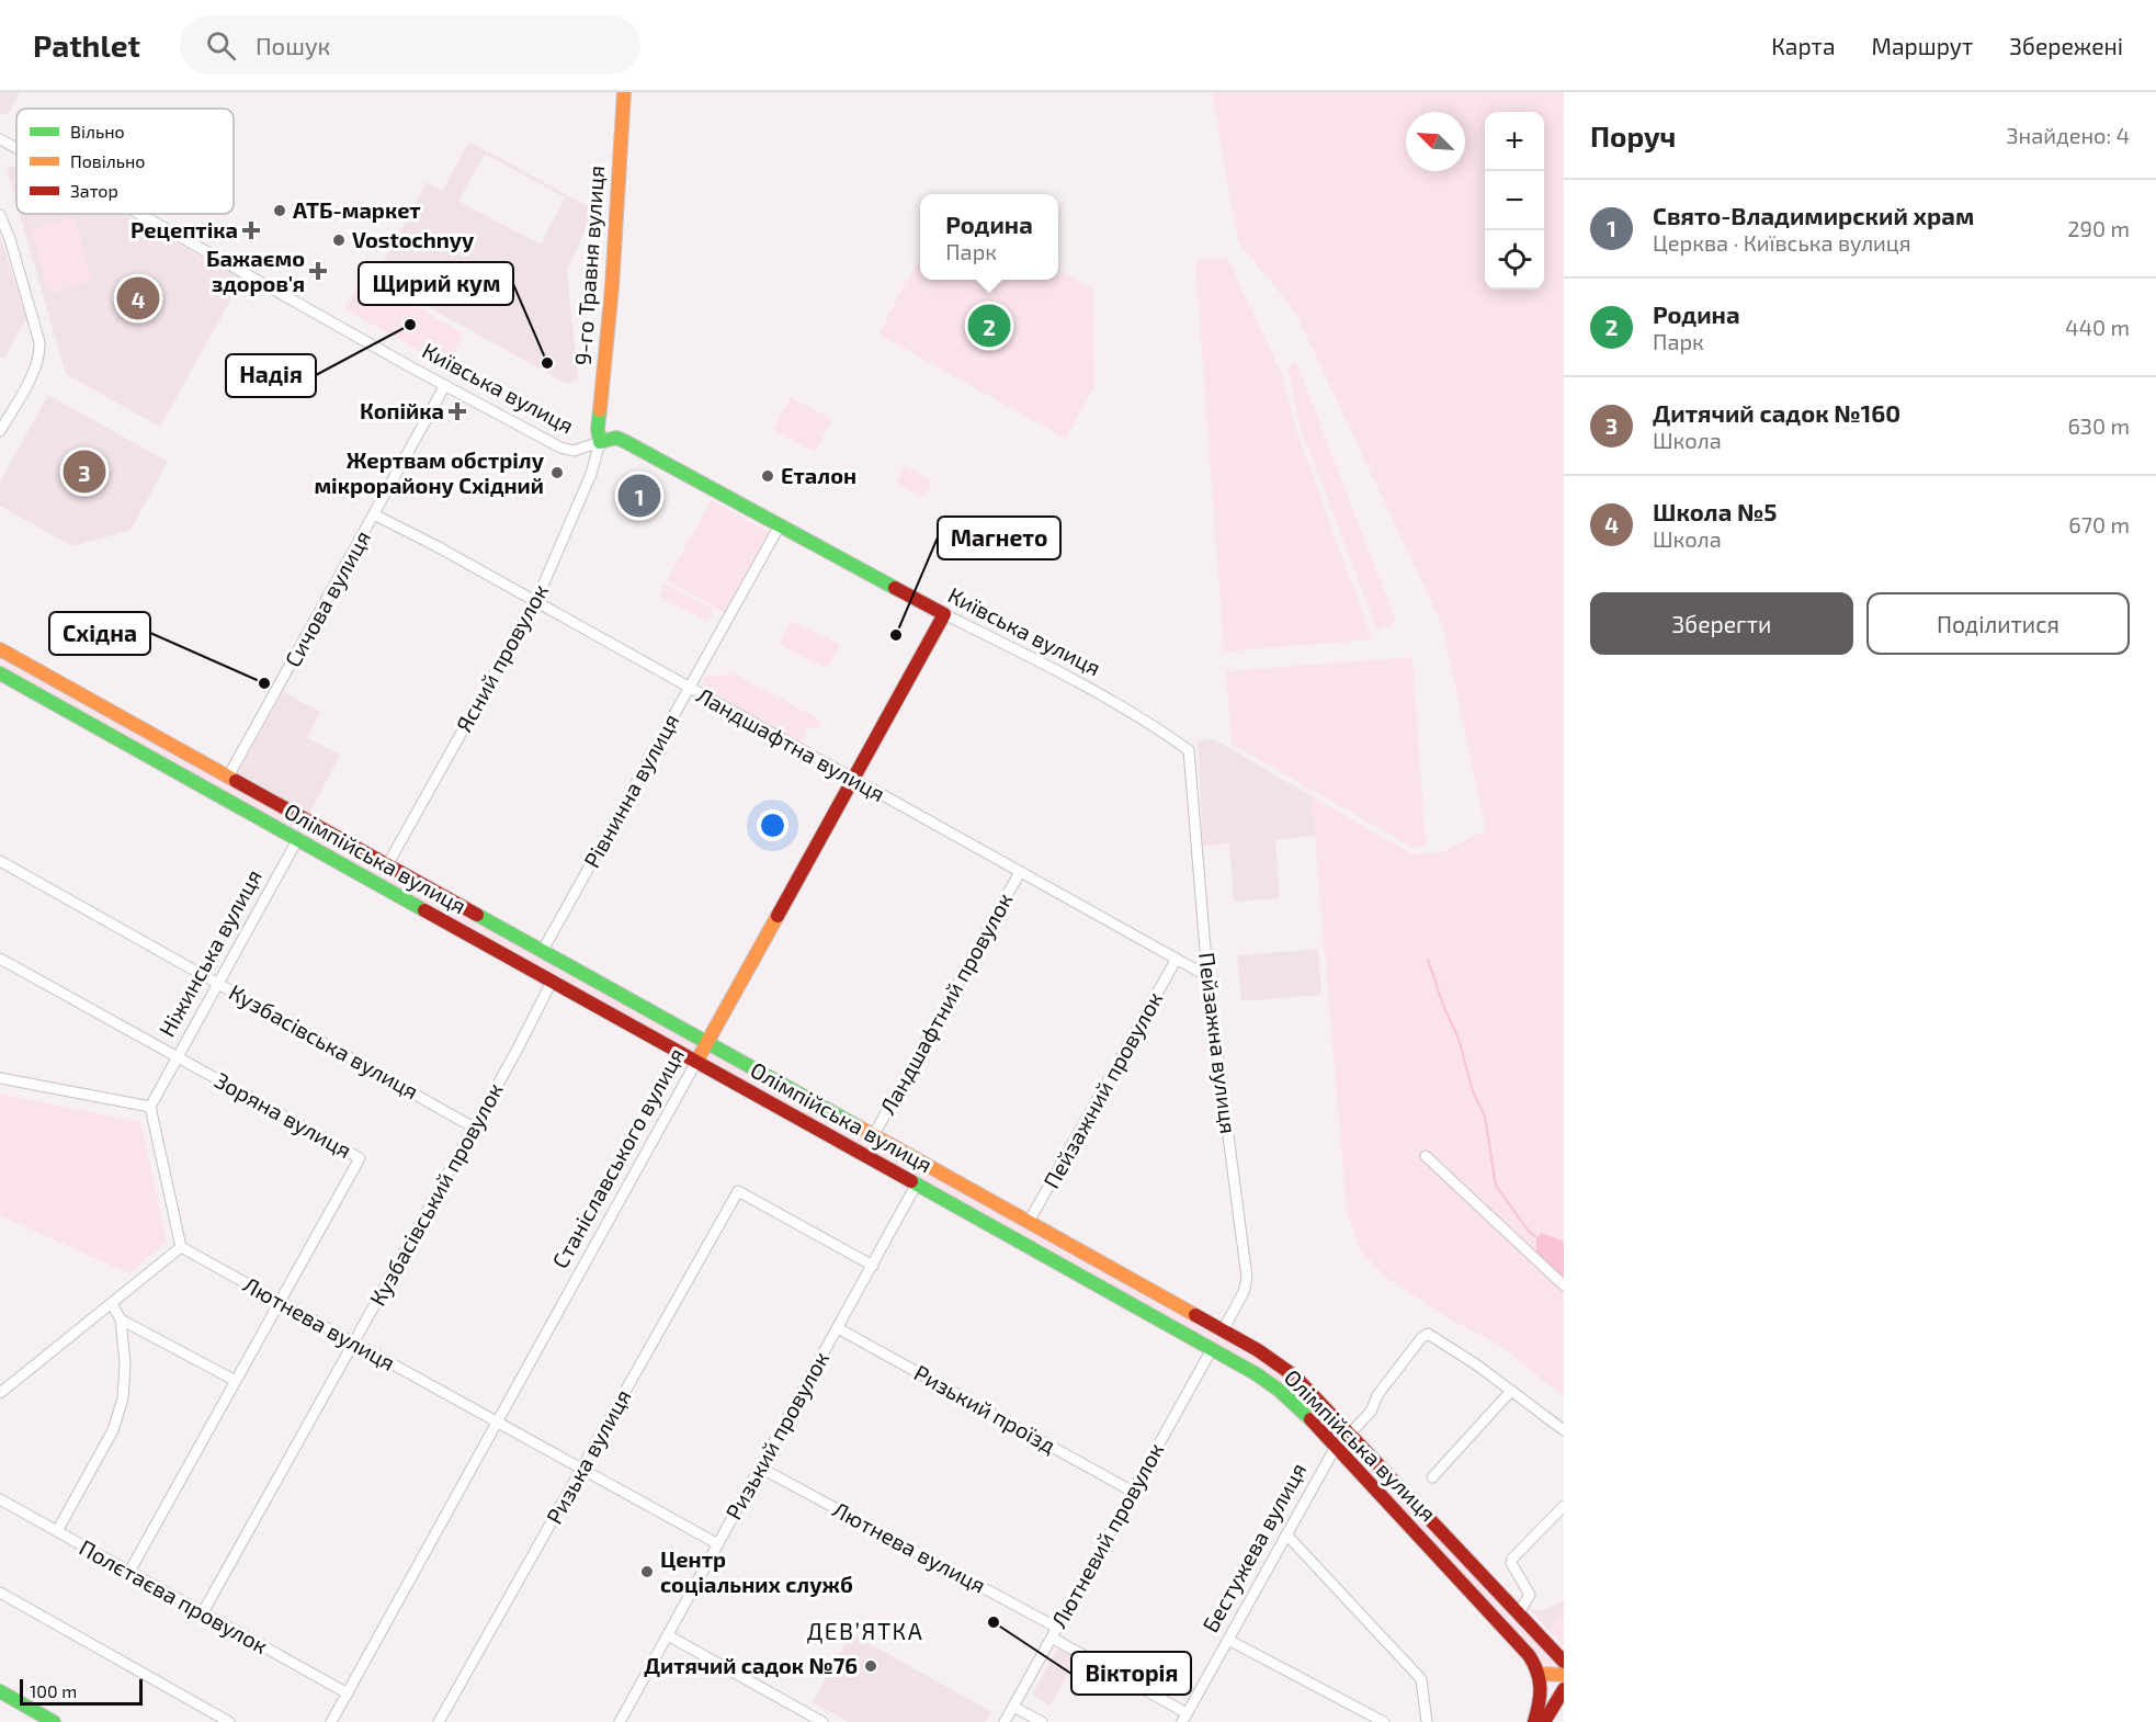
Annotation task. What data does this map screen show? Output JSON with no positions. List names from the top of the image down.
{
  "streets": {
    "main road": [
      "9-го Травня вулиця",
      "Київська вулиця",
      "Олімпійська вулиця",
      "Ніжинська вулиця",
      "Станіславського вулиця",
      "Бестужева вулиця"
    ],
    "street": [
      "Сичова вулиця",
      "Ясний провулок",
      "Ландшафтна вулиця",
      "Рівнинна вулиця",
      "Ландшафтний провулок",
      "Кузбасівська вулиця",
      "Пейзажна вулиця",
      "Пейзажний провулок",
      "Зоряна вулиця",
      "Кузбасівський провулок",
      "Лютнева вулиця",
      "Ризький проїзд",
      "Ризький провулок",
      "Ризька вулиця",
      "Лютневий провулок",
      "Полєтаєва провулок"
    ]
  },
  "crossings": [
    ["9-го Травня вулиця", "Київська вулиця"],
    ["9-го Травня вулиця", "Ясний провулок"],
    ["Київська вулиця", "Сичова вулиця"],
    ["Київська вулиця", "Ясний провулок"],
    ["Київська вулиця", "Рівнинна вулиця"],
    ["Київська вулиця", "Пейзажна вулиця"],
    ["Київська вулиця", "Станіславського вулиця"],
    ["Сичова вулиця", "Ландшафтна вулиця"],
    ["Сичова вулиця", "Олімпійська вулиця"],
    ["Ясний провулок", "Ландшафтна вулиця"],
    ["Ясний провулок", "Олімпійська вулиця"],
    ["Ландшафтна вулиця", "Рівнинна вулиця"],
    ["Ландшафтна вулиця", "Ландшафтний провулок"],
    ["Ландшафтна вулиця", "Пейзажна вулиця"],
    ["Ландшафтна вулиця", "Пейзажний провулок"],
    ["Ландшафтна вулиця", "Станіславського вулиця"],
    ["Рівнинна вулиця", "Олімпійська вулиця"],
    ["Олімпійська вулиця", "Ніжинська вулиця"],
    ["Олімпійська вулиця", "Ландшафтний провулок"],
    ["Олімпійська вулиця", "Пейзажна вулиця"],
    ["Олімпійська вулиця", "Пейзажний провулок"],
    ["Олімпійська вулиця", "Станіславського вулиця"],
    ["Олімпійська вулиця", "Кузбасівський провулок"],
    ["Олімпійська вулиця", "Ризький провулок"],
    ["Олімпійська вулиця", "Лютневий провулок"],
    ["Олімпійська вулиця", "Бестужева вулиця"],
    ["Ніжинська вулиця", "Кузбасівська вулиця"],
    ["Ніжинська вулиця", "Зоряна вулиця"],
    ["Кузбасівська вулиця", "Кузбасівський провулок"],
    ["Зоряна вулиця", "Лютнева вулиця"],
    ["Зоряна вулиця", "Полєтаєва провулок"],
    ["Станіславського вулиця", "Лютнева вулиця"],
    ["Станіславського вулиця", "Полєтаєва провулок"],
    ["Кузбасівський провулок", "Лютнева вулиця"],
    ["Кузбасівський провулок", "Полєтаєва провулок"],
    ["Лютнева вулиця", "Ризький провулок"],
    ["Лютнева вулиця", "Ризька вулиця"],
    ["Лютнева вулиця", "Лютневий провулок"],
    ["Лютнева вулиця", "Бестужева вулиця"],
    ["Ризький проїзд", "Ризький провулок"],
    ["Ризький проїзд", "Лютневий провулок"],
    ["Ризький провулок", "Ризька вулиця"]
  ],
  "districts": ["ДЕВ’ЯТКА"],
  "places": {
    "other": [
      "АТБ-маркет",
      "Vostochnyy",
      "Надія",
      "Щирий кум",
      "Жертвам обстрілу мікрорайону Східний",
      "Еталон",
      "Магнето",
      "Східна",
      "Центр соціальних служб",
      "Вікторія",
      "Дитячий садок №76"
    ],
    "health": ["Рецептіка", "Бажаємо здоров'я", "Копійка"]
  },
  "legend": ["Вільно", "Повільно", "Затор"],
  "scale_bar": "100 m",
  "north": "top left",
  "page": {
    "header": "Pathlet",
    "search": "Пошук",
    "nav": ["Карта", "Маршрут", "Збережені"],
    "heading": ["Поруч", "Знайдено: 4"],
    "map_buttons": ["+", "−"],
    "list": [
      {
        "mark": "1",
        "name": "Свято-Владимирский храм",
        "note": "Церква · Київська вулиця",
        "value": "290 m"
      },
      {
        "mark": "2",
        "name": "Родина",
        "note": "Парк",
        "value": "440 m"
      },
      {
        "mark": "3",
        "name": "Дитячий садок №160",
        "note": "Школа",
        "value": "630 m"
      },
      {
        "mark": "4",
        "name": "Школа №5",
        "note": "Школа",
        "value": "670 m"
      }
    ],
    "popup": ["Родина", "Парк"],
    "pins": [
      "4",
      "2",
      "3",
      "1"
    ],
    "buttons": ["Зберегти", "Поділитися"],
    "scale": "100 m"
  }
}
